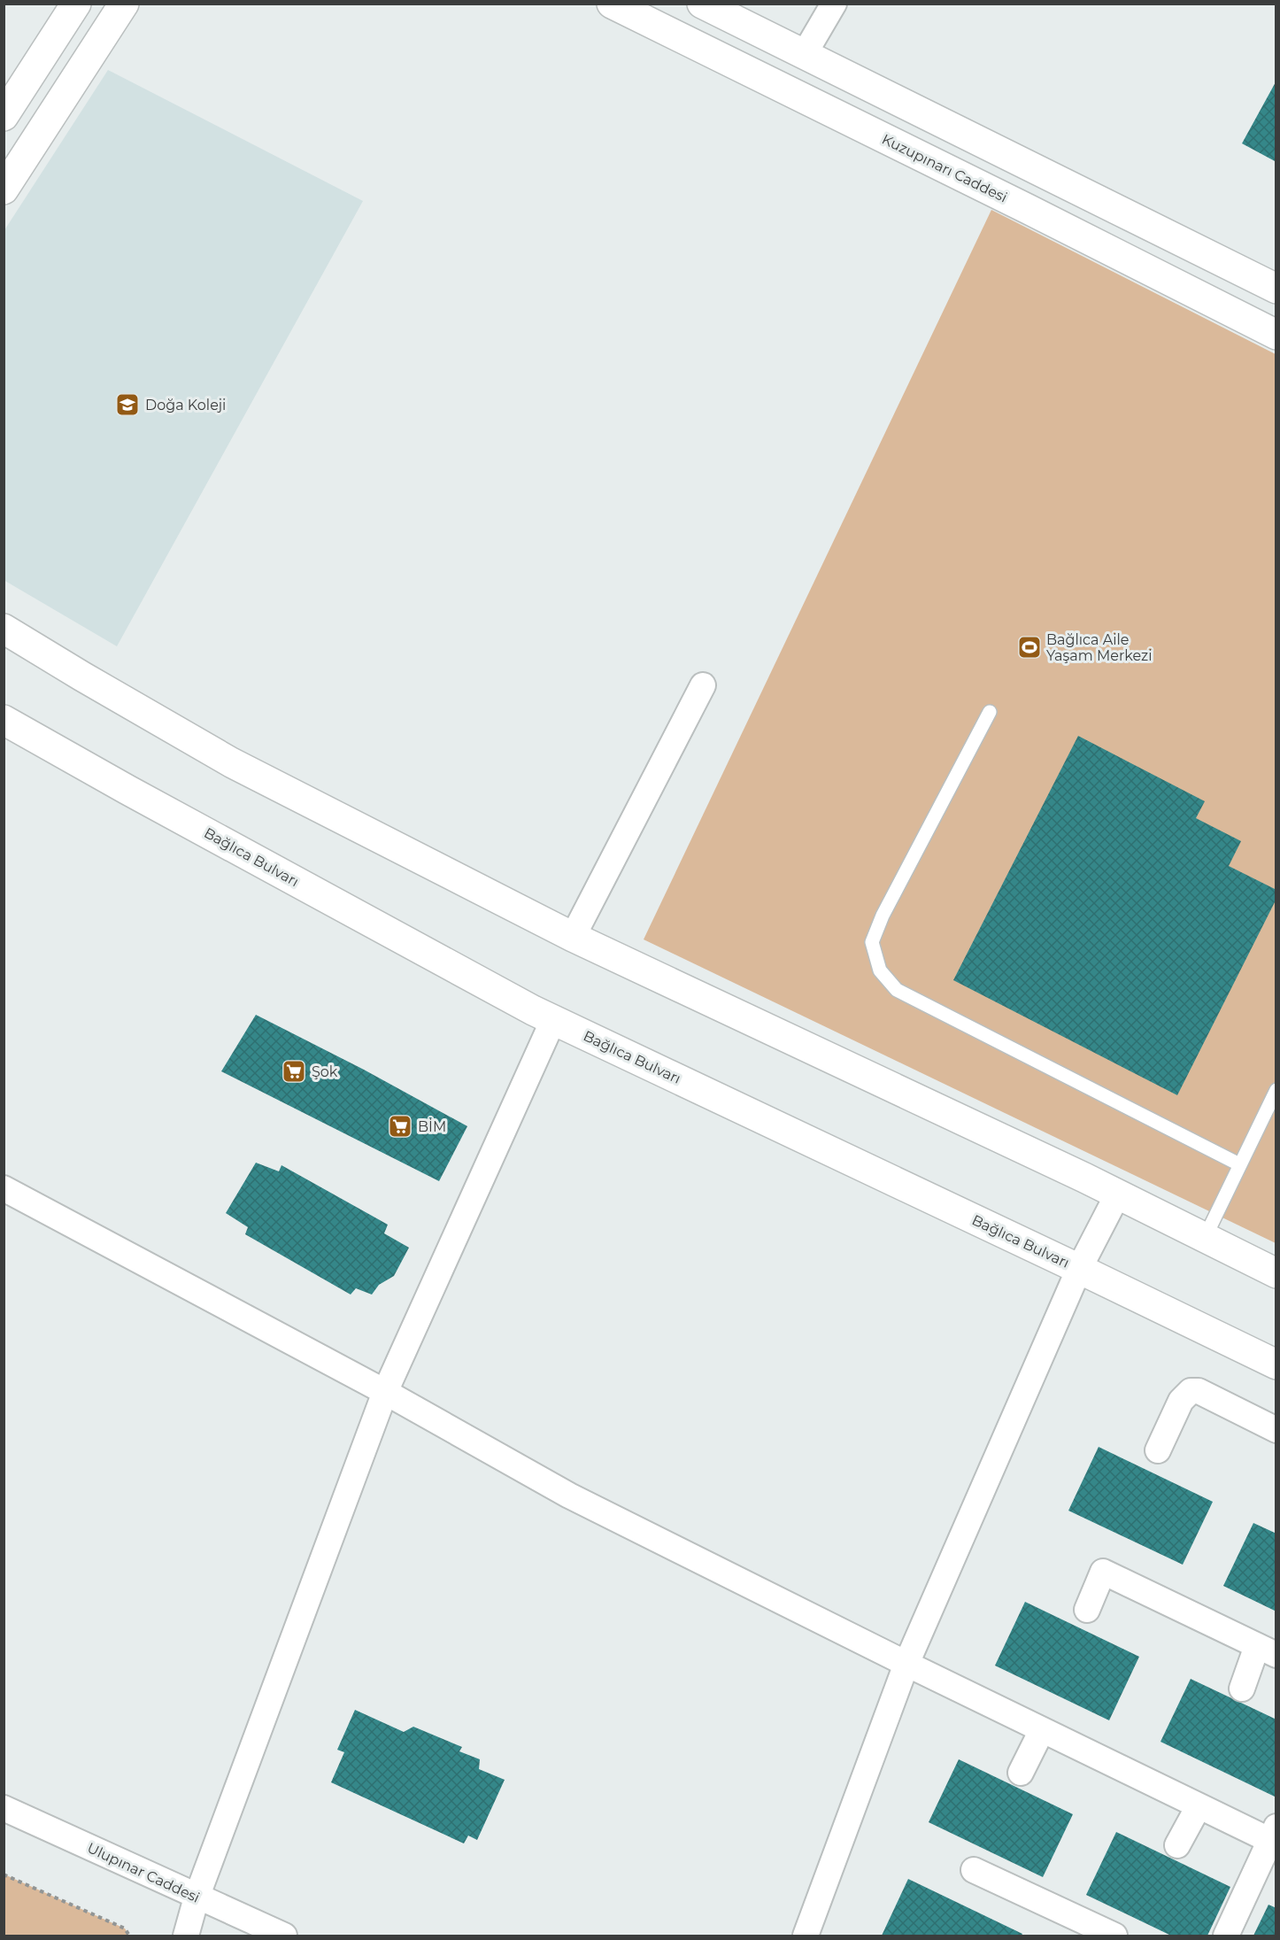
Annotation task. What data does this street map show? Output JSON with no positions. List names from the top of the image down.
{
  "streets": {
    "main road": ["Kuzupınarı Caddesi", "Bağlıca Bulvarı"],
    "street": ["Ulupınar Caddesi"]
  },
  "places": {
    "school or university": ["Doğa Koleji"],
    "sports": ["Bağlıca Aile Yaşam Merkezi"],
    "supermarket": ["Şok", "BİM"]
  }
}
